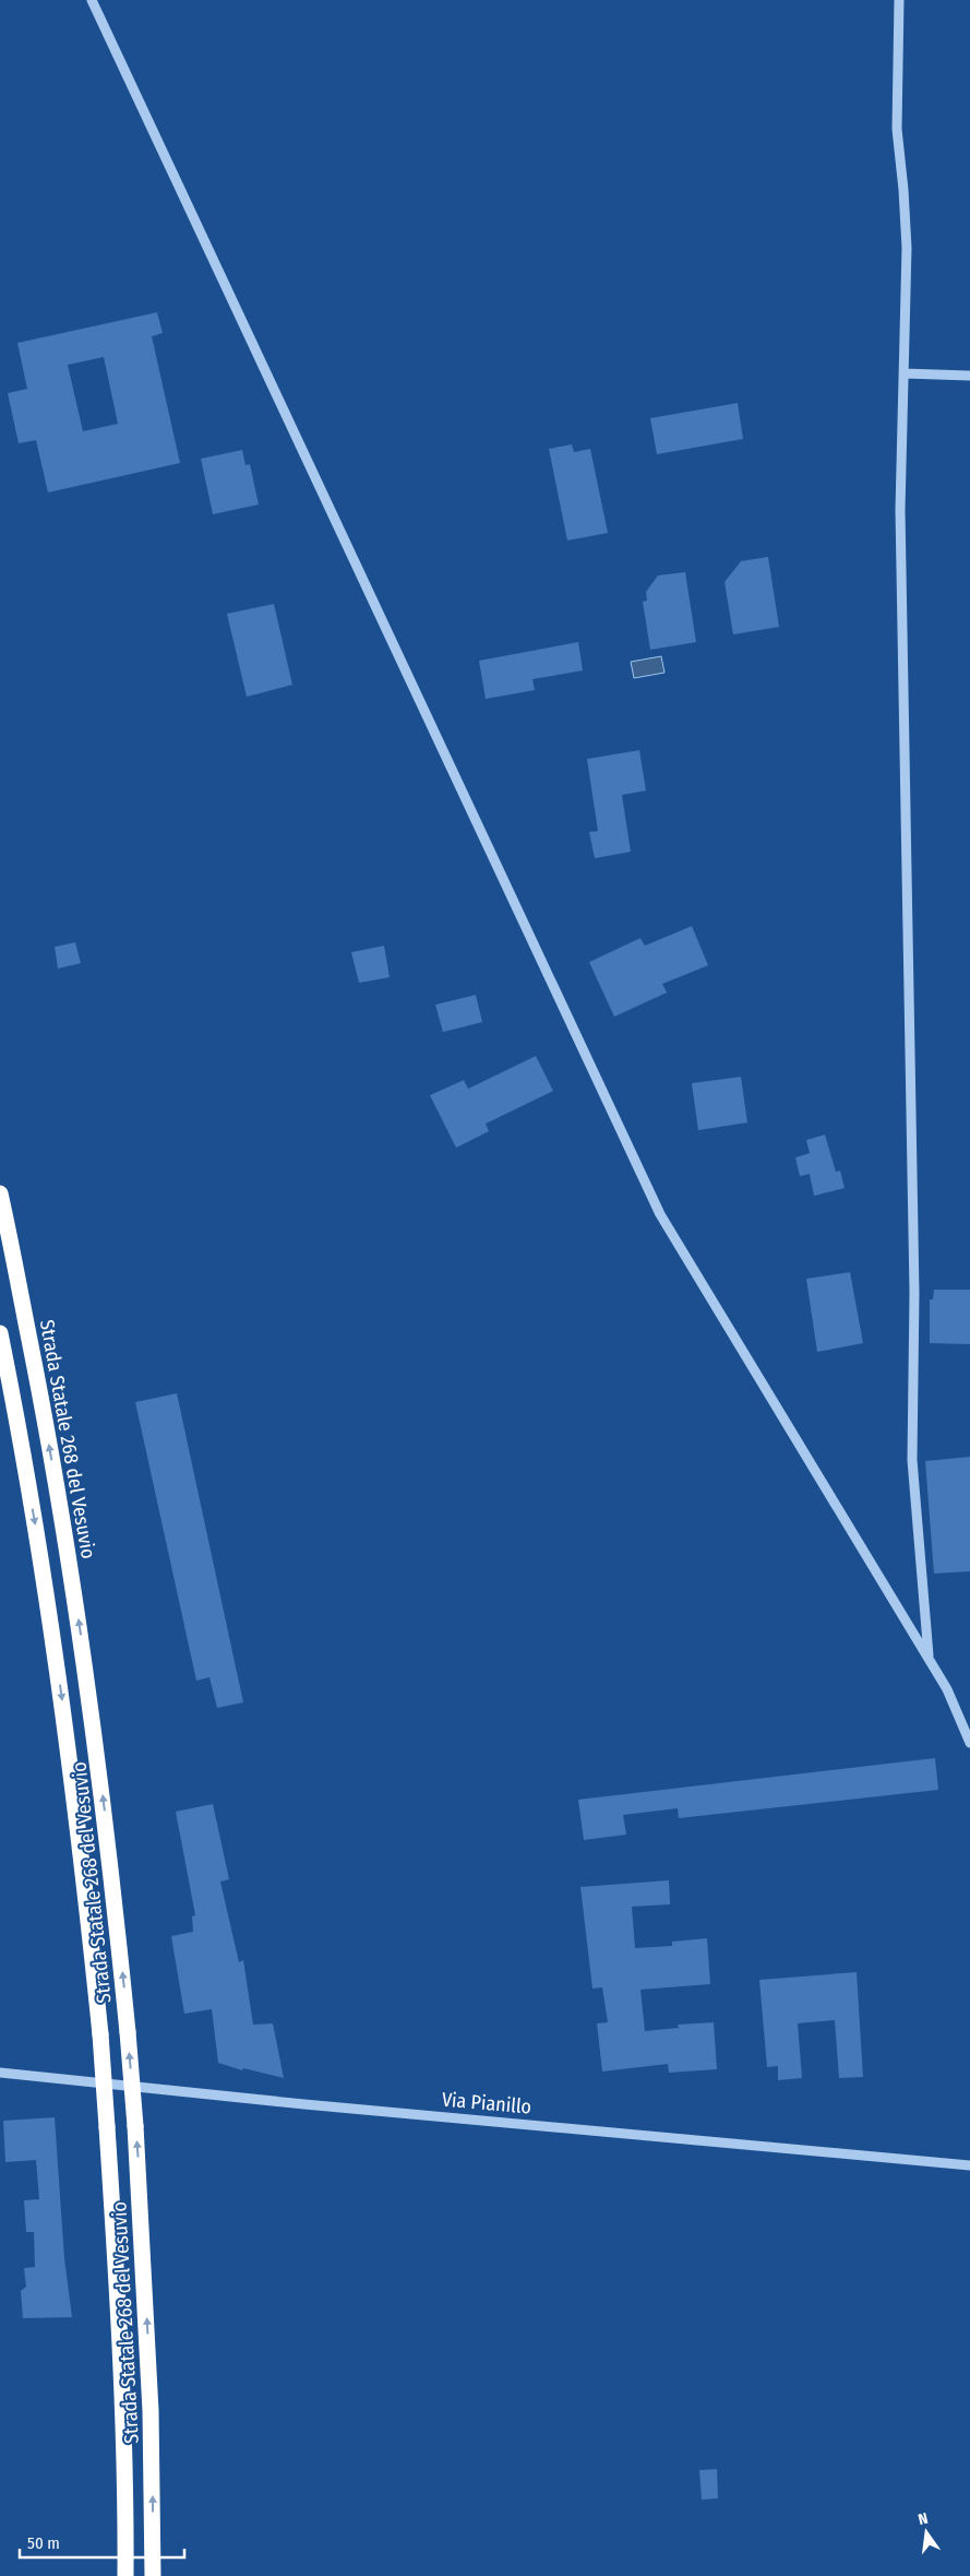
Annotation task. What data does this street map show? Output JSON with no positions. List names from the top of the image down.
{
  "streets": {
    "highway": ["Strada Statale 268 del Vesuvio"],
    "street": ["Via Pianillo"]
  },
  "scale_bar": "50 m",
  "north": "top"
}
